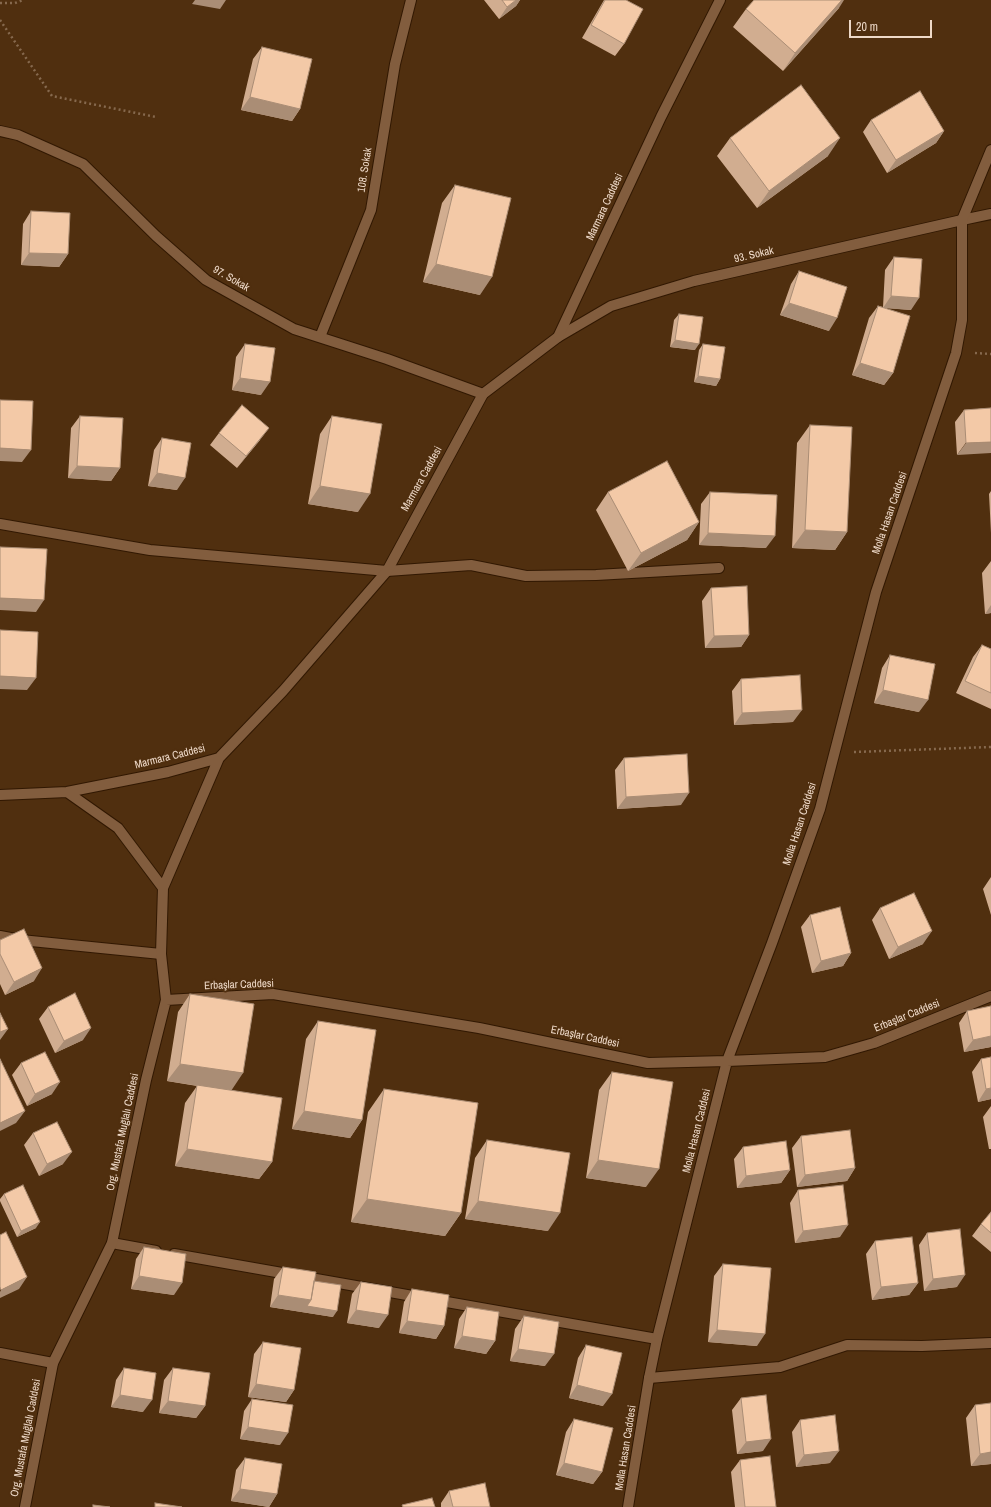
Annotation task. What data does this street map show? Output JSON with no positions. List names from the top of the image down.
{
  "streets": {
    "street": [
      "108. Sokak",
      "Marmara Caddesi",
      "93. Sokak",
      "97. Sokak",
      "Molla Hasan Caddesi",
      "Erbaşlar Caddesi",
      "Org. Mustafa Muğlalı Caddesi"
    ]
  },
  "crossings": [
    ["108. Sokak", "97. Sokak"],
    ["Marmara Caddesi", "93. Sokak"],
    ["Marmara Caddesi", "97. Sokak"],
    ["Marmara Caddesi", "Org. Mustafa Muğlalı Caddesi"],
    ["93. Sokak", "Molla Hasan Caddesi"],
    ["Molla Hasan Caddesi", "Erbaşlar Caddesi"],
    ["Erbaşlar Caddesi", "Org. Mustafa Muğlalı Caddesi"]
  ],
  "scale_bar": "20 m"
}
